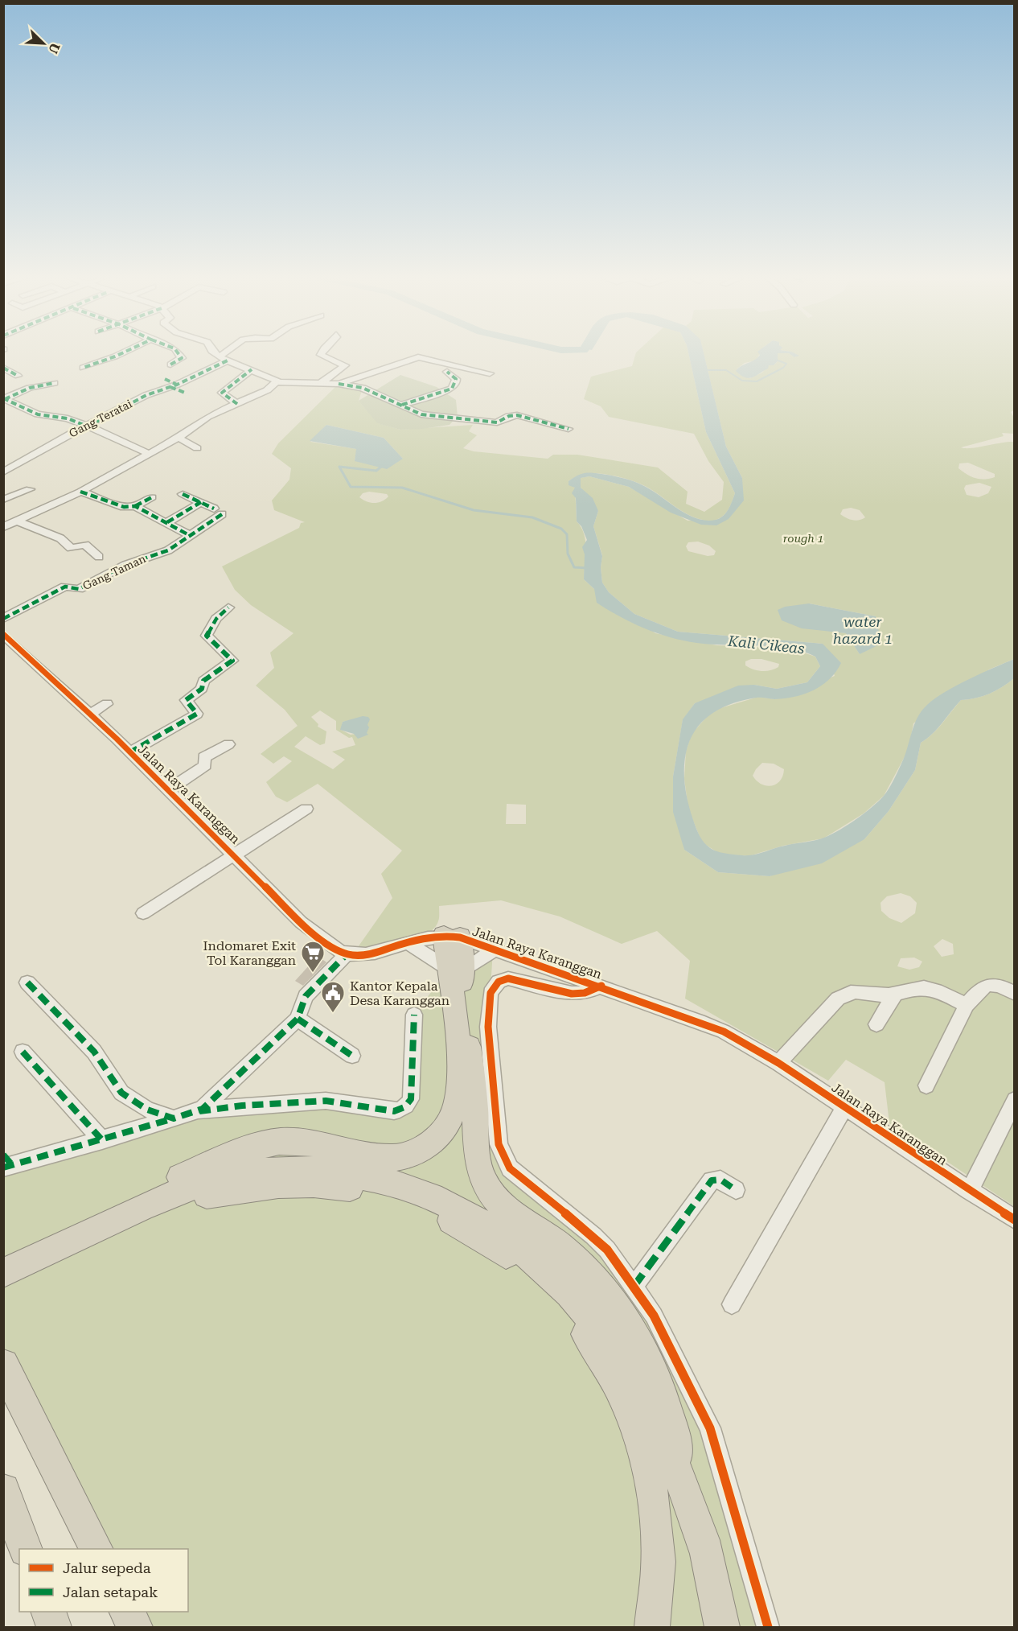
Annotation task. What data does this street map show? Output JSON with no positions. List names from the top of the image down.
{
  "streets": {
    "street": ["Gang Teratai", "Gang Taman", "Jalan Raya Karanggan"]
  },
  "water": ["water hazard 1", "Kali Cikeas"],
  "parks": ["rough 1"],
  "places": {
    "supermarket": ["Indomaret Exit Tol Karanggan"],
    "public building": ["Kantor Kepala Desa Karanggan"]
  },
  "legend": ["Jalur sepeda", "Jalan setapak"],
  "north": "bottom right"
}
